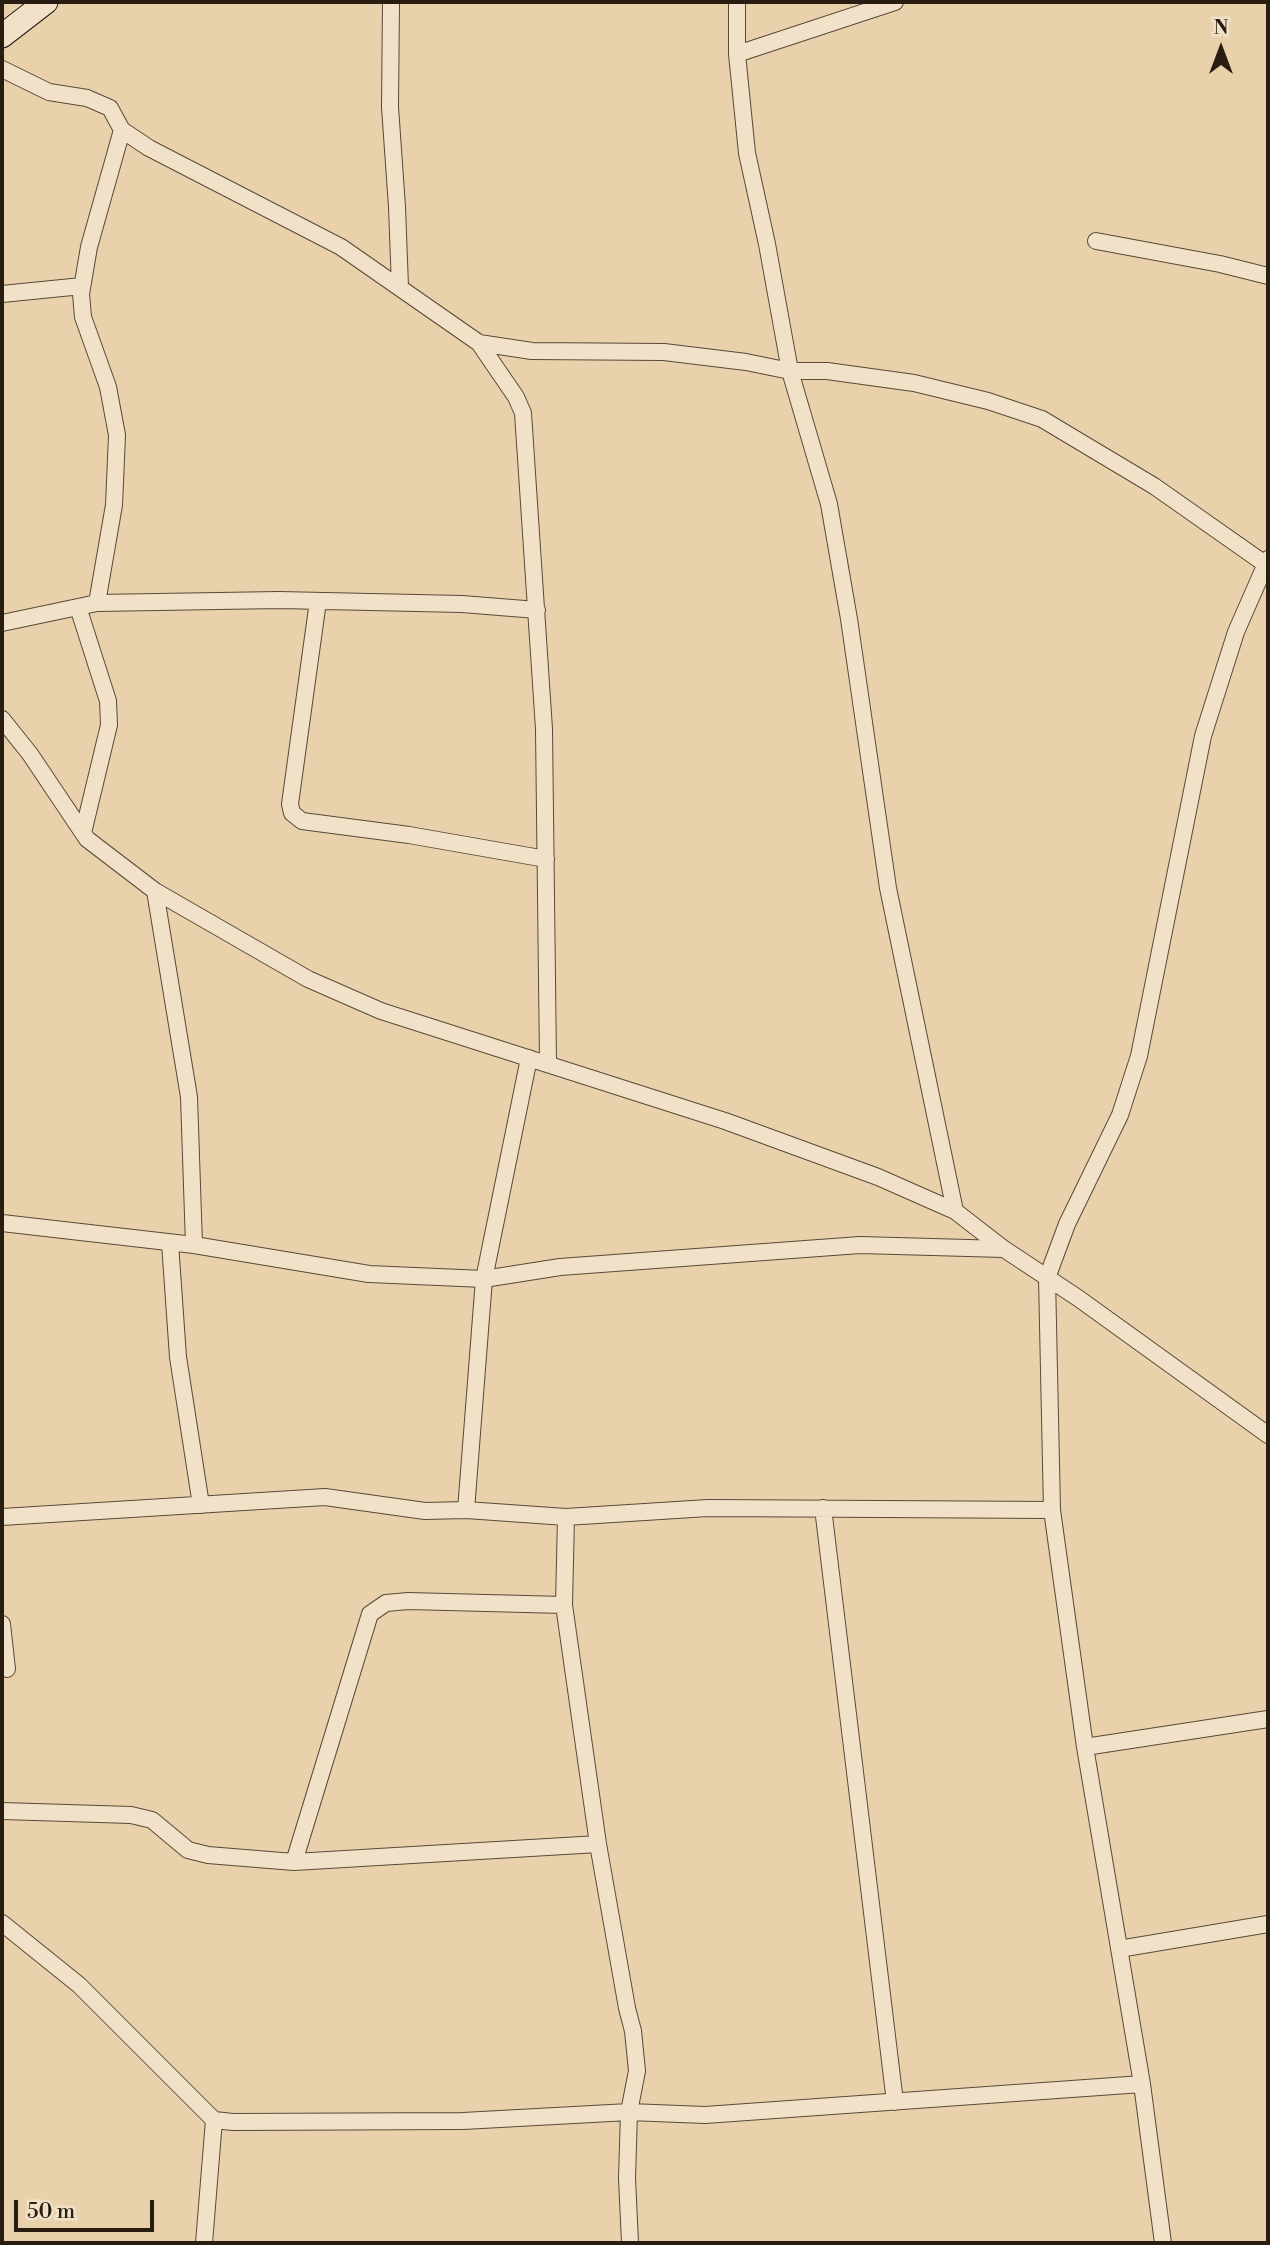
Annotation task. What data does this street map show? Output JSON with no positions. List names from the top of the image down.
{
  "scale_bar": "50 m",
  "north": "top"
}
